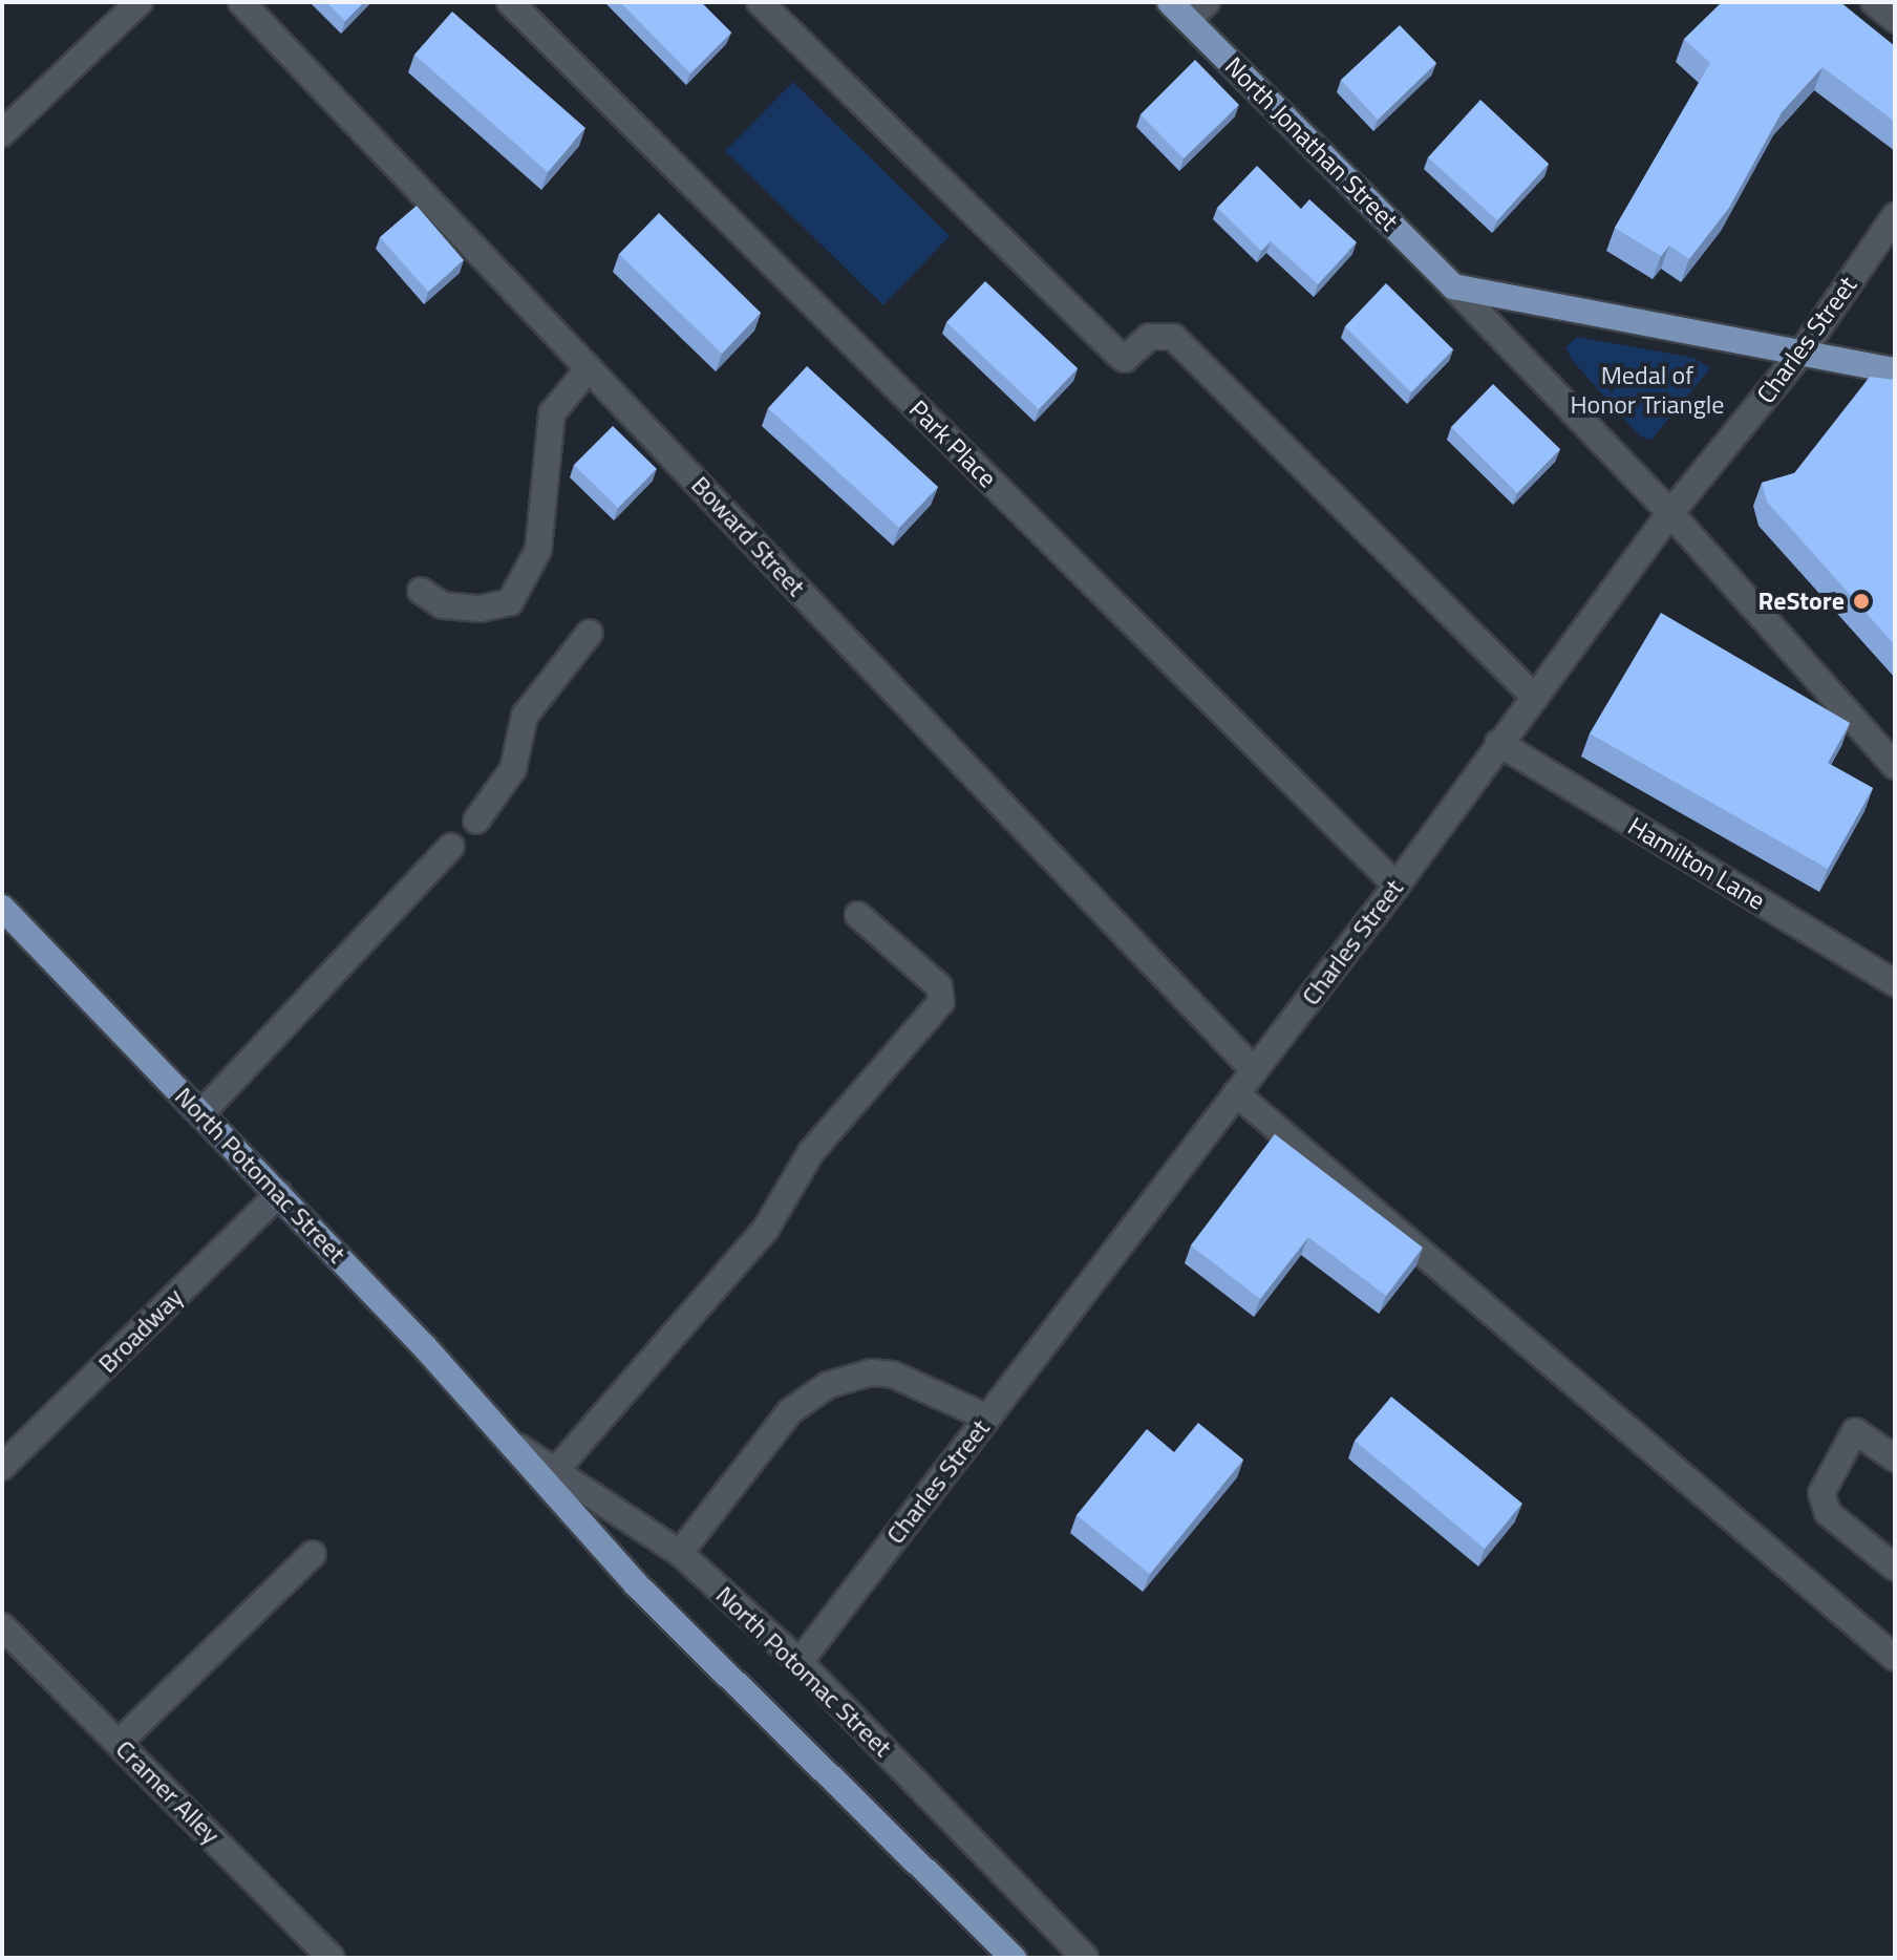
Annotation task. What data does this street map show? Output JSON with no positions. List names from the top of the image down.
{
  "streets": {
    "main road": ["North Jonathan Street", "North Potomac Street"],
    "street": [
      "Charles Street",
      "Park Place",
      "Boward Street",
      "Hamilton Lane",
      "Broadway",
      "Cramer Alley"
    ]
  },
  "crossings": [
    ["North Jonathan Street", "Charles Street"],
    ["Charles Street", "Park Place"],
    ["Charles Street", "Boward Street"],
    ["Charles Street", "Hamilton Lane"],
    ["Charles Street", "North Potomac Street"],
    ["North Potomac Street", "Broadway"]
  ],
  "parks": ["Medal of Honor Triangle"],
  "places": ["ReStore"]
}
